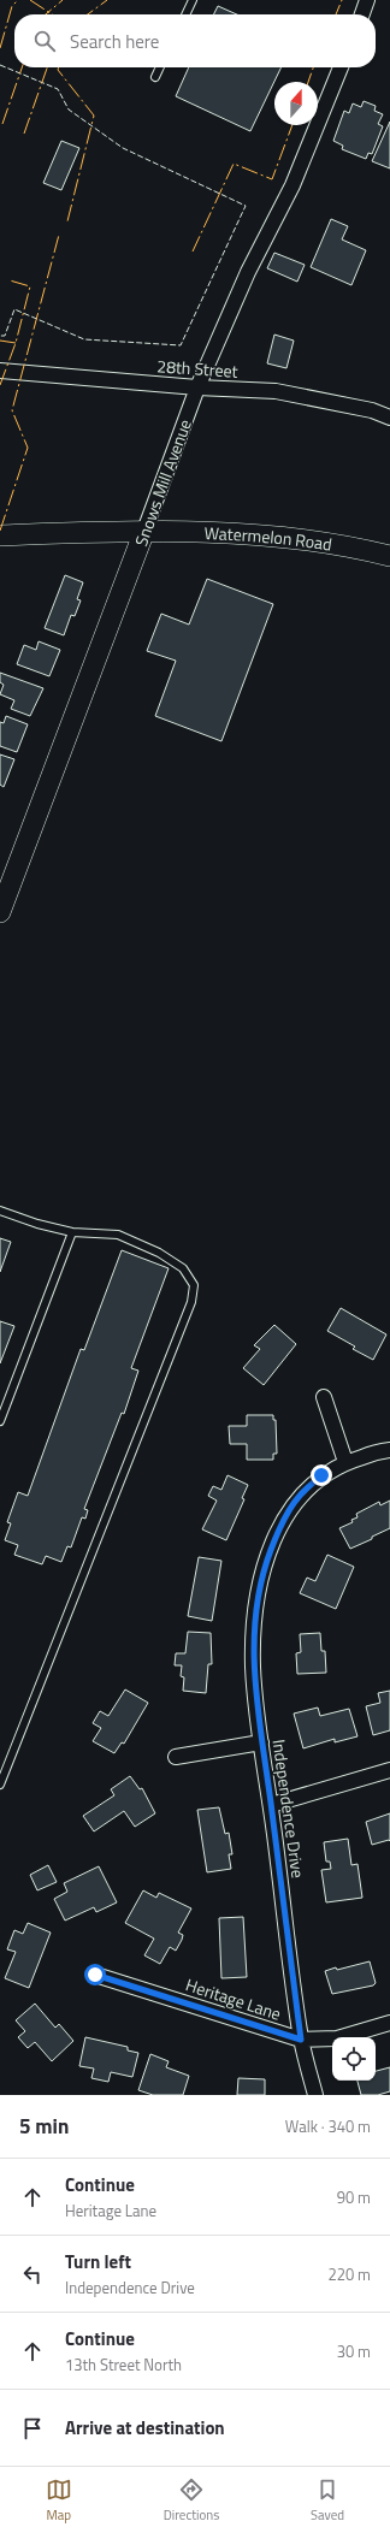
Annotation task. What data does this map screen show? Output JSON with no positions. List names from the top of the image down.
{
  "streets": {
    "main road": ["Snows Mill Avenue", "Watermelon Road"],
    "street": ["28th Street", "Independence Drive", "Heritage Lane"]
  },
  "crossings": [
    ["28th Street", "Snows Mill Avenue"],
    ["Snows Mill Avenue", "Watermelon Road"],
    ["Independence Drive", "Heritage Lane"]
  ],
  "north": "top",
  "page": {
    "search": "Search here",
    "heading": ["5 min", "Walk · 340 m"],
    "list": [
      ["Continue", "Heritage Lane", "90 m"],
      ["Turn left", "Independence Drive", "220 m"],
      ["Continue", "13th Street North", "30 m"],
      "Arrive at destination"
    ],
    "nav": ["Map", "Directions", "Saved"]
  }
}
